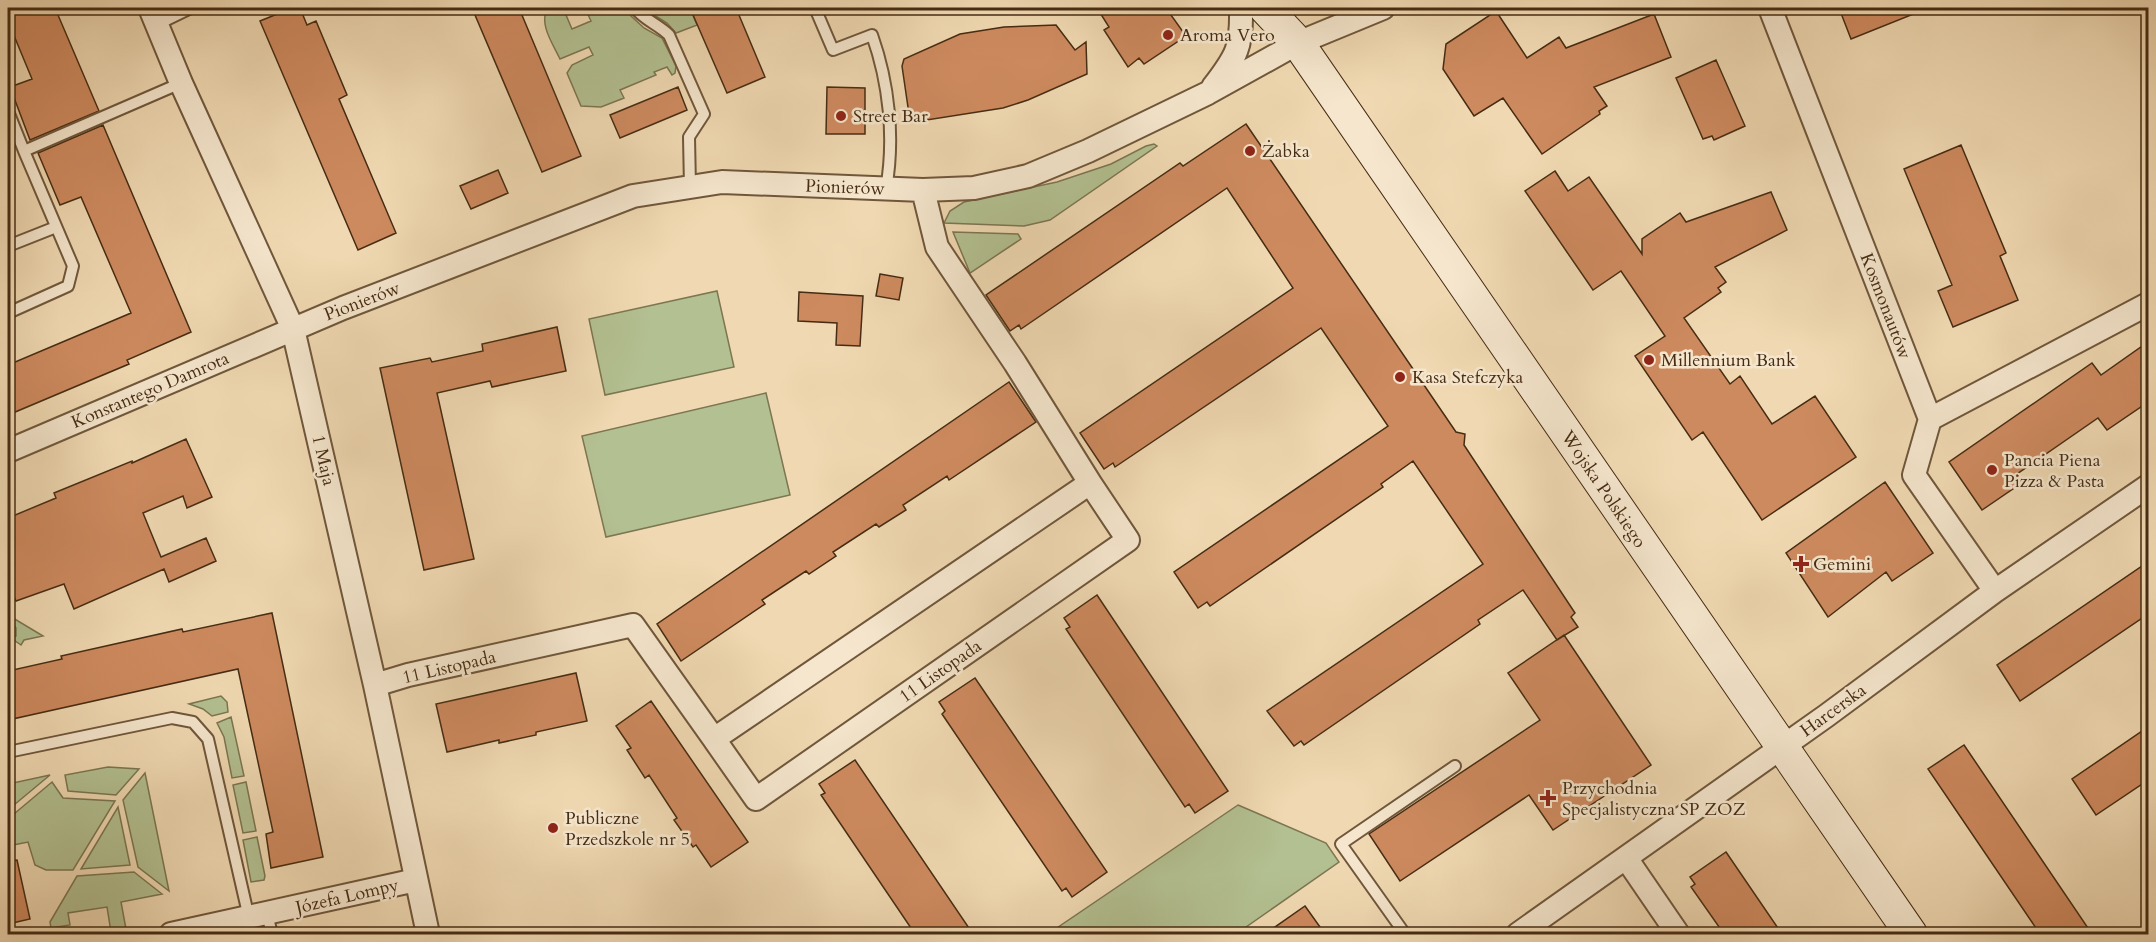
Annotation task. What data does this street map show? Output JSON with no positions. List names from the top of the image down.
{
  "streets": {
    "street": [
      "Pionierów",
      "Kosmonautów",
      "Konstantego Damrota",
      "1 Maja",
      "Wojska Polskiego",
      "11 Listopada",
      "Harcerska",
      "Józefa Lompy"
    ]
  },
  "crossings": [
    ["Pionierów", "Konstantego Damrota"],
    ["Pionierów", "1 Maja"],
    ["Pionierów", "Wojska Polskiego"],
    ["Pionierów", "11 Listopada"],
    ["Konstantego Damrota", "1 Maja"],
    ["1 Maja", "11 Listopada"],
    ["1 Maja", "Józefa Lompy"],
    ["Wojska Polskiego", "Harcerska"]
  ],
  "places": {
    "other": [
      "Aroma Vero",
      "Street Bar",
      "Żabka",
      "Millennium Bank",
      "Kasa Stefczyka",
      "Pancia Piena Pizza & Pasta",
      "Publiczne Przedszkole nr 5"
    ],
    "health": ["Gemini", "Przychodnia Specjalistyczna SP ZOZ"]
  }
}
